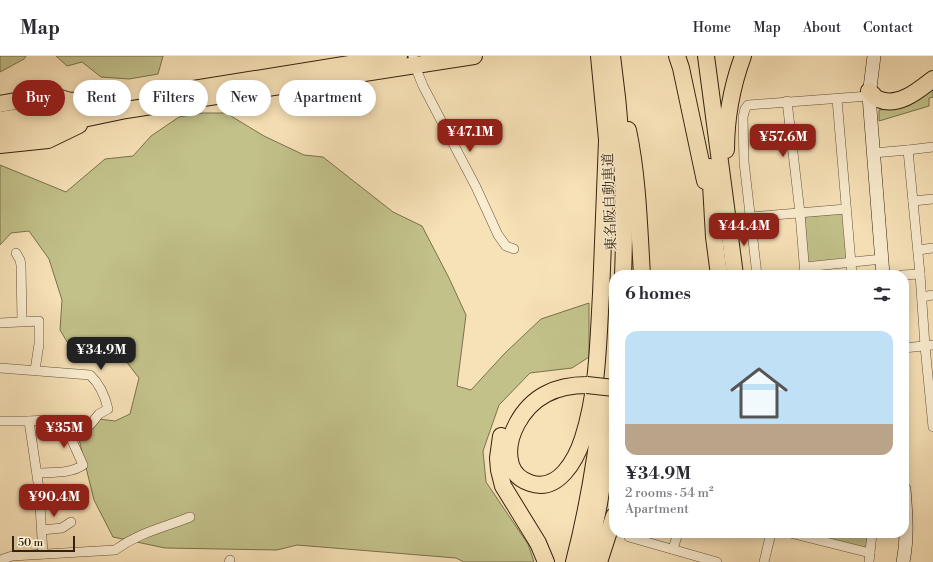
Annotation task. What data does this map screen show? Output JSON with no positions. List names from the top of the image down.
{
  "streets": {
    "highway": ["東名阪自動車道"]
  },
  "scale_bar": "50 m",
  "page": {
    "header": "Map",
    "nav": [
      "Home",
      "Map",
      "About",
      "Contact"
    ],
    "chip": [
      "Buy",
      "Rent",
      "Filters",
      "New",
      "Apartment"
    ],
    "price": [
      "¥47.1M",
      "¥57.6M",
      "¥44.4M",
      "¥34.9M",
      "¥35M",
      "¥90.4M"
    ],
    "heading": "6 homes",
    "list": [
      {
        "name": "¥34.9M",
        "note": "2 rooms · 54 m² · Apartment"
      }
    ],
    "scale": "50 m"
  }
}
